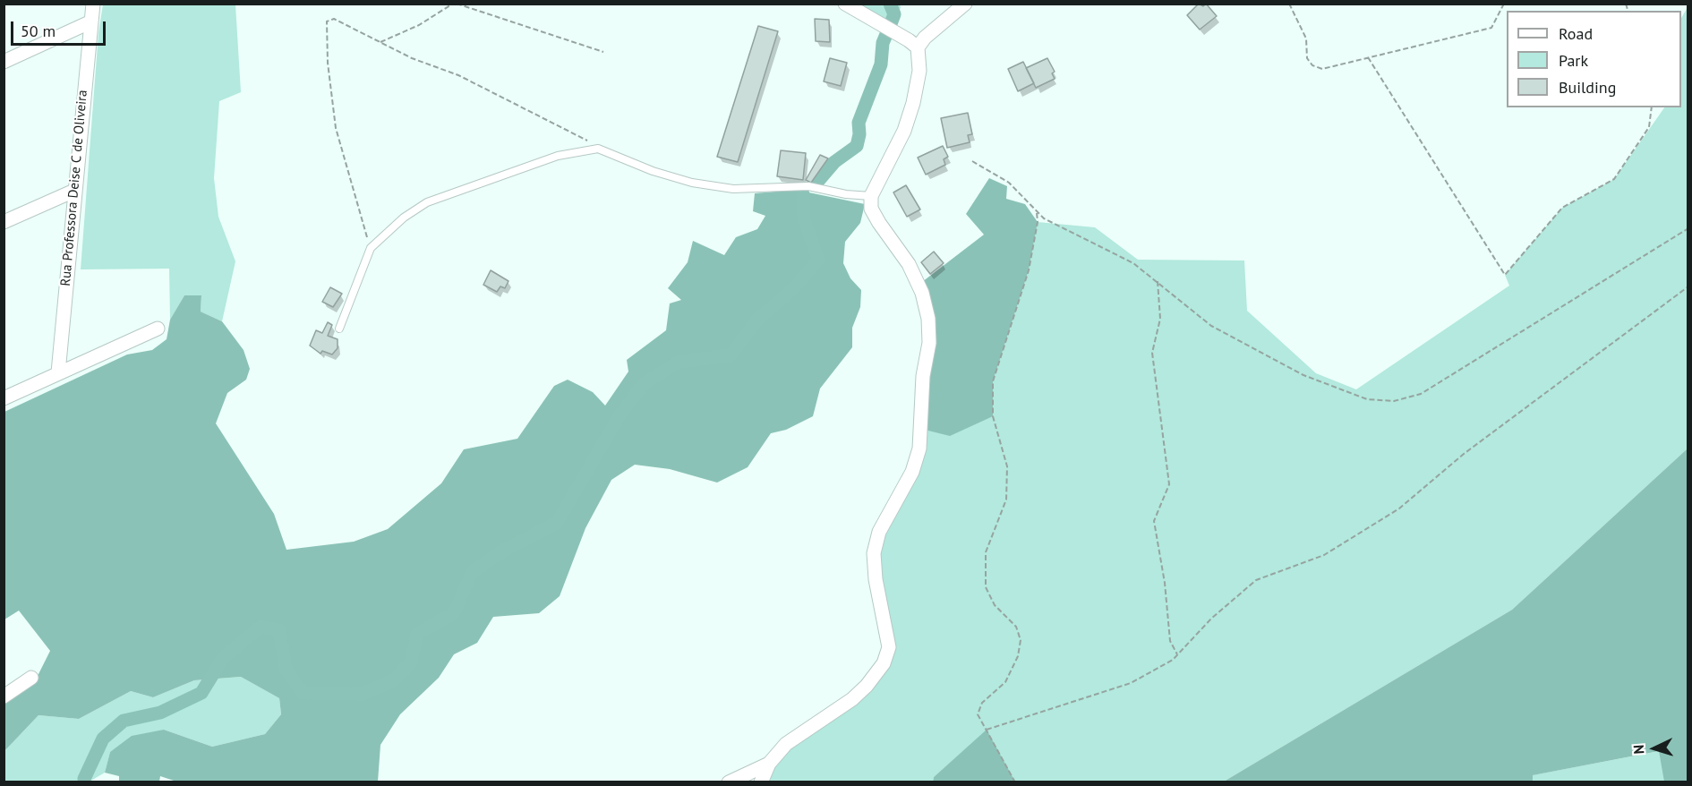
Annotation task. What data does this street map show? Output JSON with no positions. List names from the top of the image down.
{
  "streets": {
    "street": ["Rua Professora Deise C de Oliveira"]
  },
  "legend": ["Road", "Park", "Building"],
  "scale_bar": "50 m",
  "north": "left"
}
